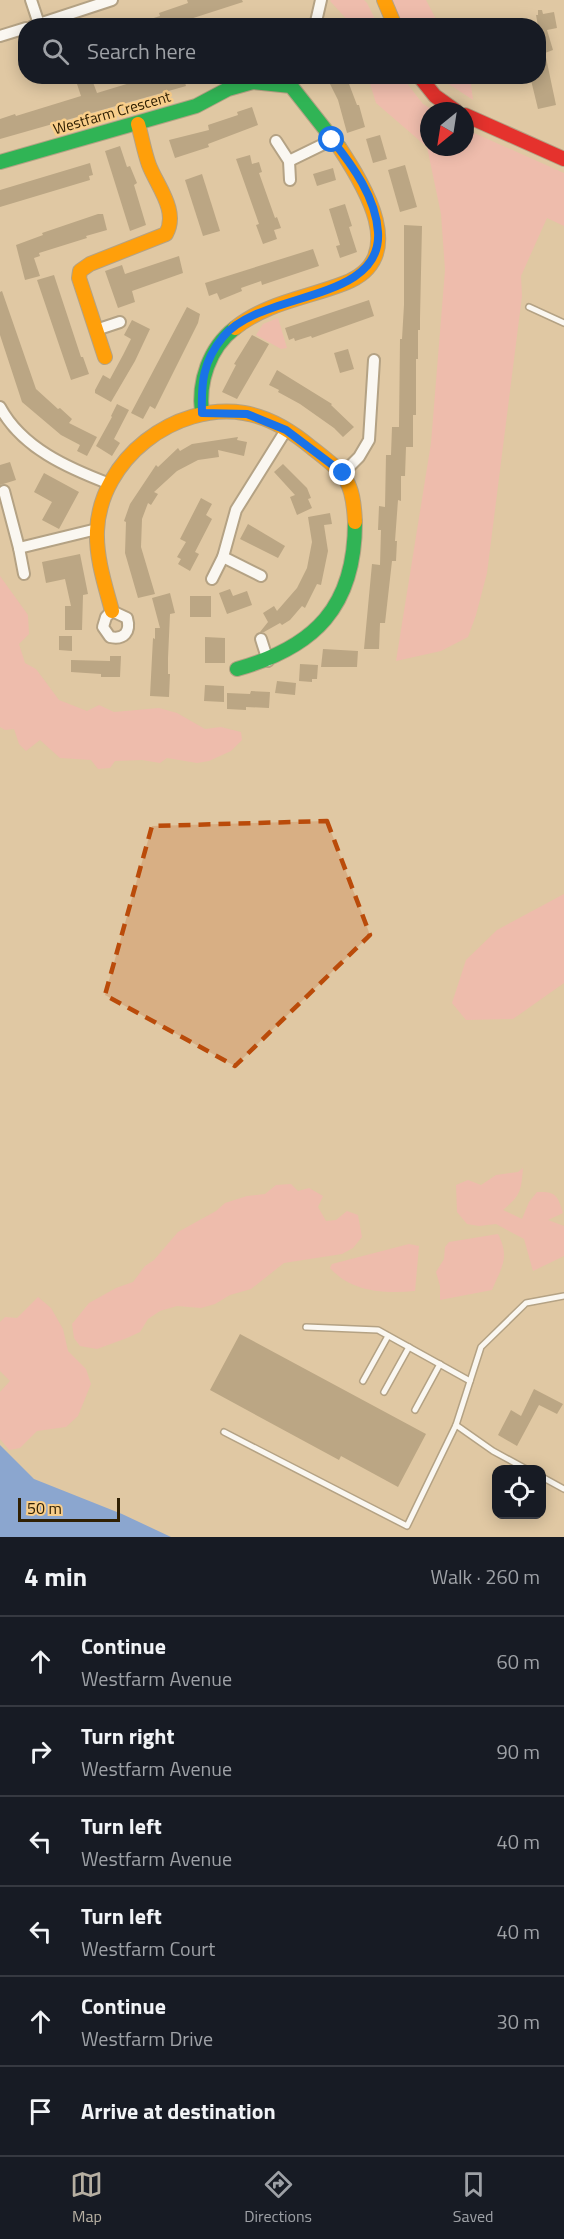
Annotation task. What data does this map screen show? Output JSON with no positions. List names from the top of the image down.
{
  "streets": {
    "street": ["Westfarm Crescent"]
  },
  "scale_bar": "50 m",
  "north": "bottom left",
  "page": {
    "search": "Search here",
    "scale": "50 m",
    "heading": ["4 min", "Walk · 260 m"],
    "list": [
      ["Continue", "Westfarm Avenue", "60 m"],
      ["Turn right", "Westfarm Avenue", "90 m"],
      ["Turn left", "Westfarm Avenue", "40 m"],
      ["Turn left", "Westfarm Court", "40 m"],
      ["Continue", "Westfarm Drive", "30 m"],
      "Arrive at destination"
    ],
    "nav": ["Map", "Directions", "Saved"]
  }
}
